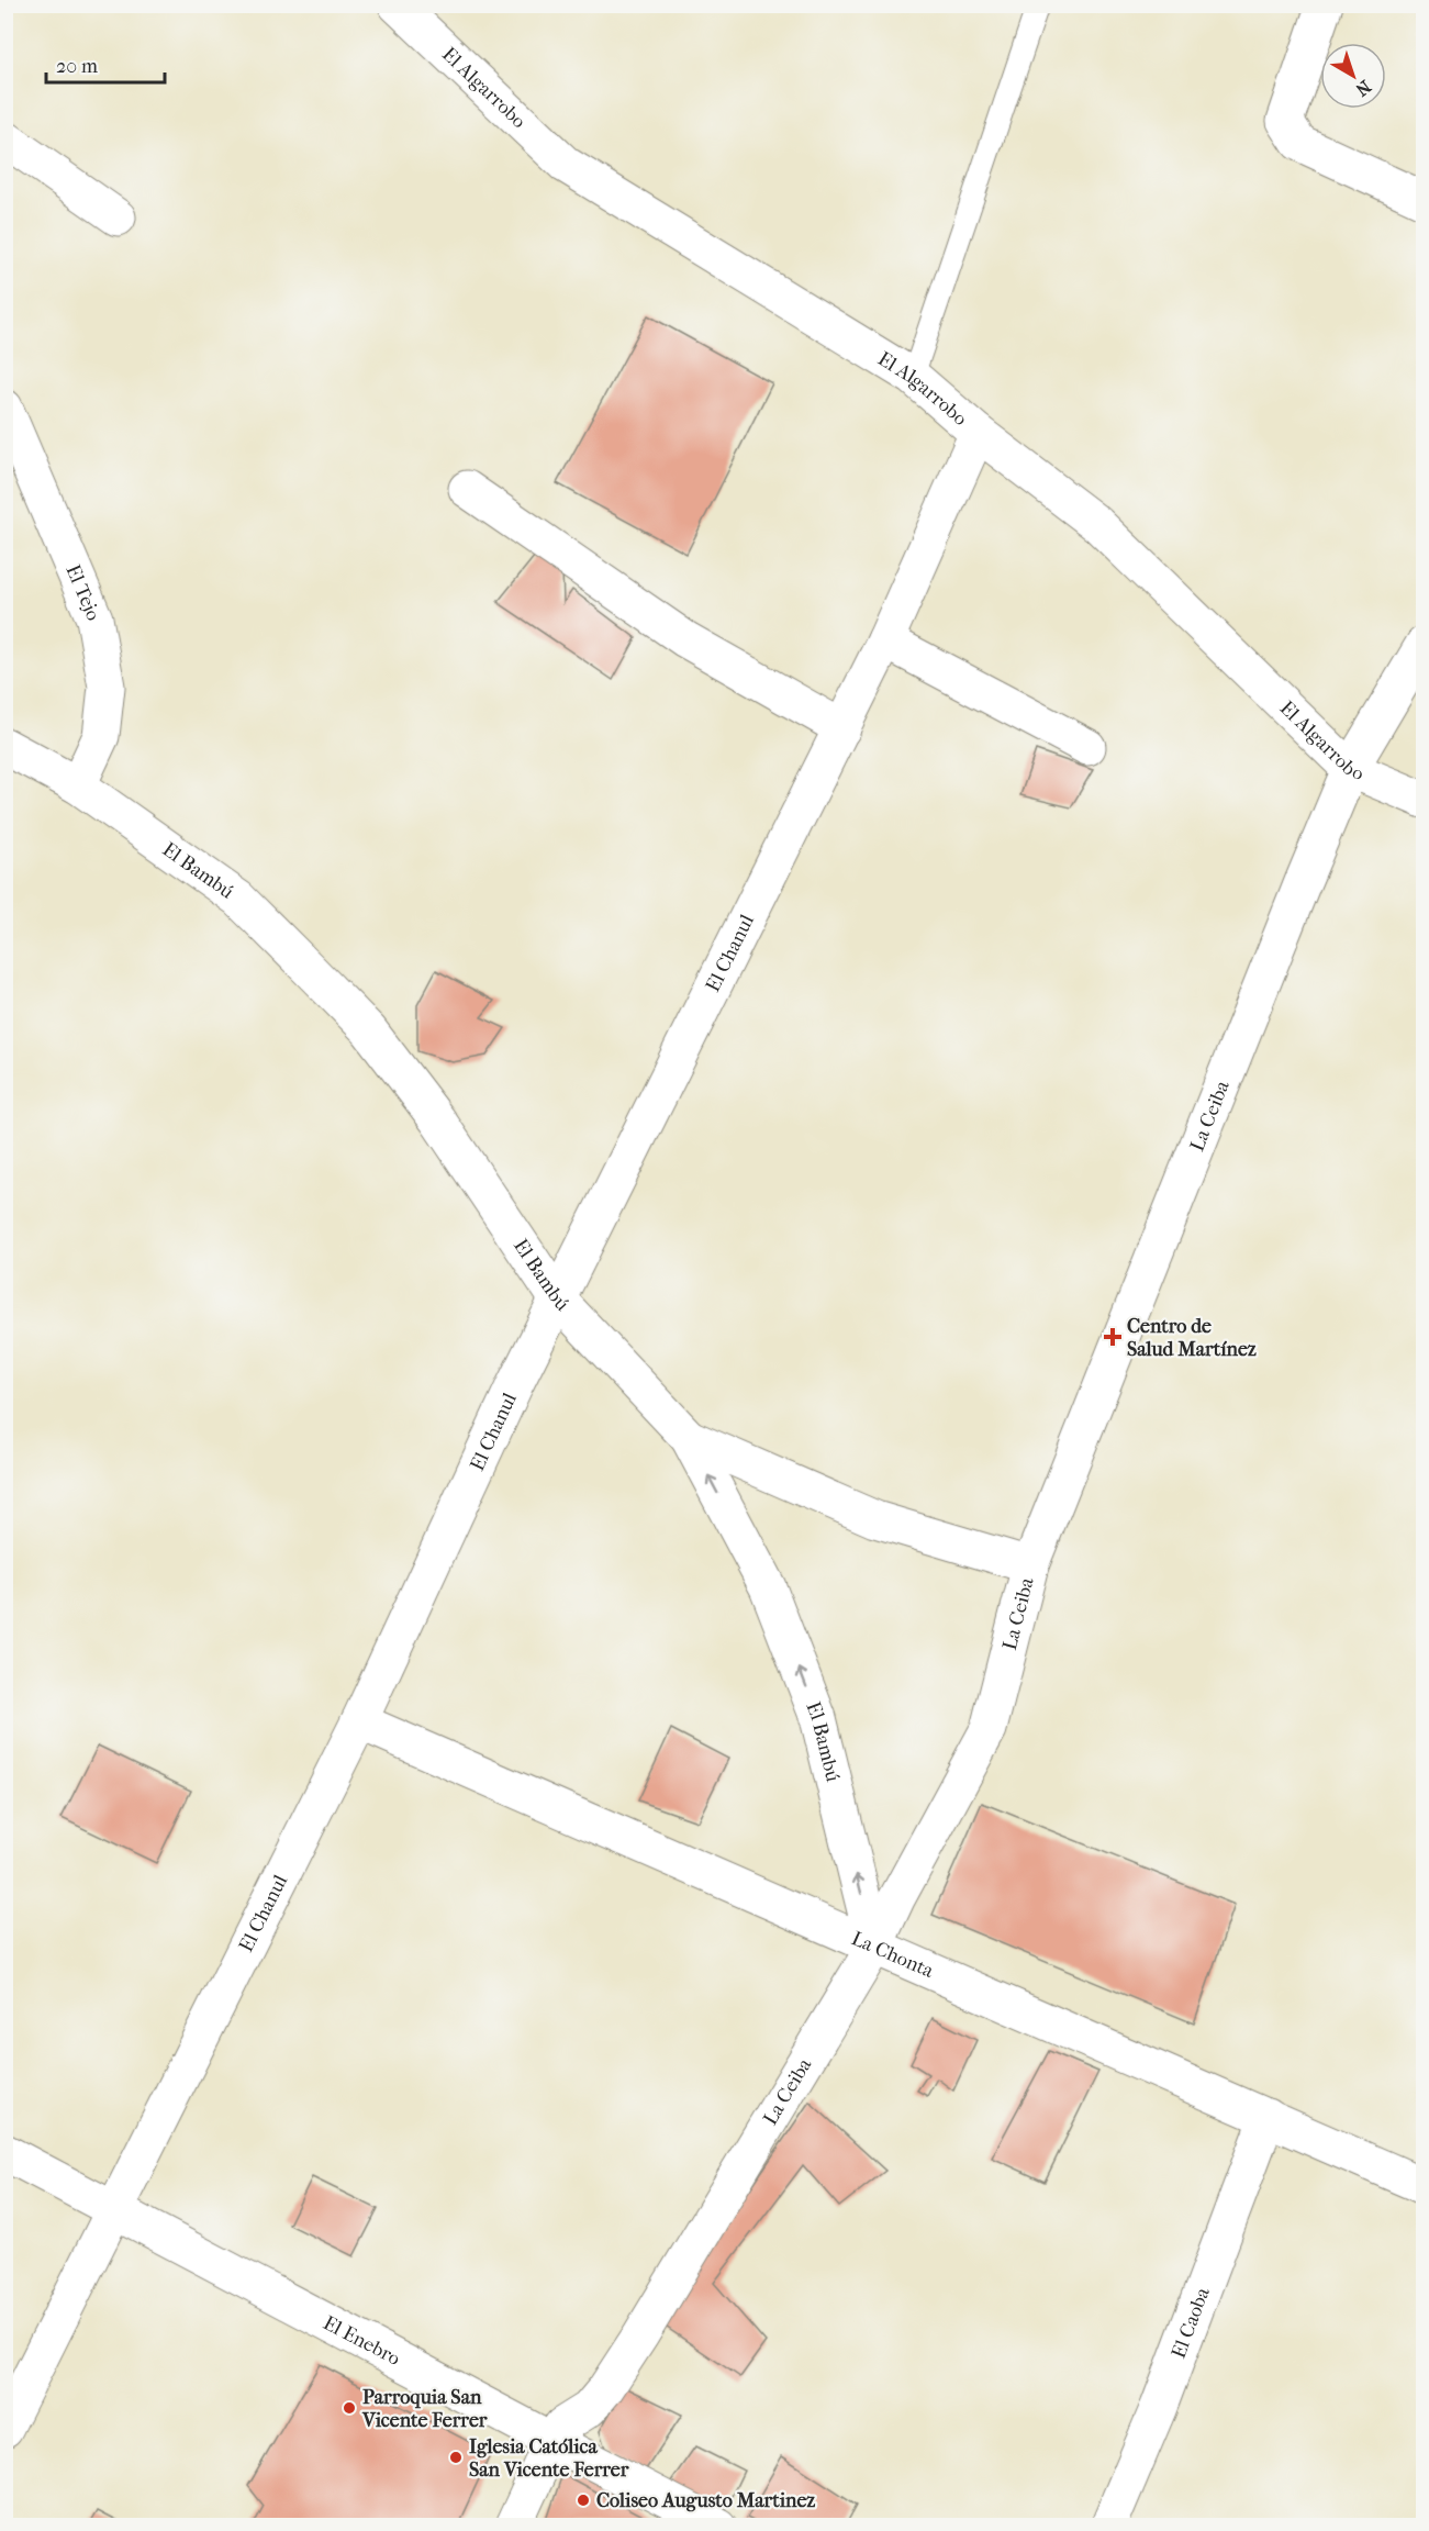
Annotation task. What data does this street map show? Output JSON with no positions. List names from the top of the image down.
{
  "streets": {
    "street": [
      "El Algarrobo",
      "El Tejo",
      "El Bambú",
      "El Chanul",
      "La Ceiba",
      "La Chonta",
      "El Caoba",
      "El Enebro"
    ]
  },
  "crossings": [
    ["El Algarrobo", "El Chanul"],
    ["El Algarrobo", "La Ceiba"],
    ["El Tejo", "El Bambú"],
    ["El Bambú", "El Chanul"],
    ["El Bambú", "La Ceiba"],
    ["El Bambú", "La Chonta"],
    ["El Chanul", "La Chonta"],
    ["El Chanul", "El Enebro"],
    ["La Ceiba", "La Chonta"],
    ["La Ceiba", "El Enebro"],
    ["La Chonta", "El Caoba"]
  ],
  "one_way": ["El Bambú"],
  "places": {
    "health": ["Centro de Salud Martínez"],
    "other": ["Parroquia San Vicente Ferrer", "Iglesia Católica San Vicente Ferrer", "Coliseo Augusto Martinez"]
  },
  "scale_bar": "20 m",
  "north": "bottom right"
}
